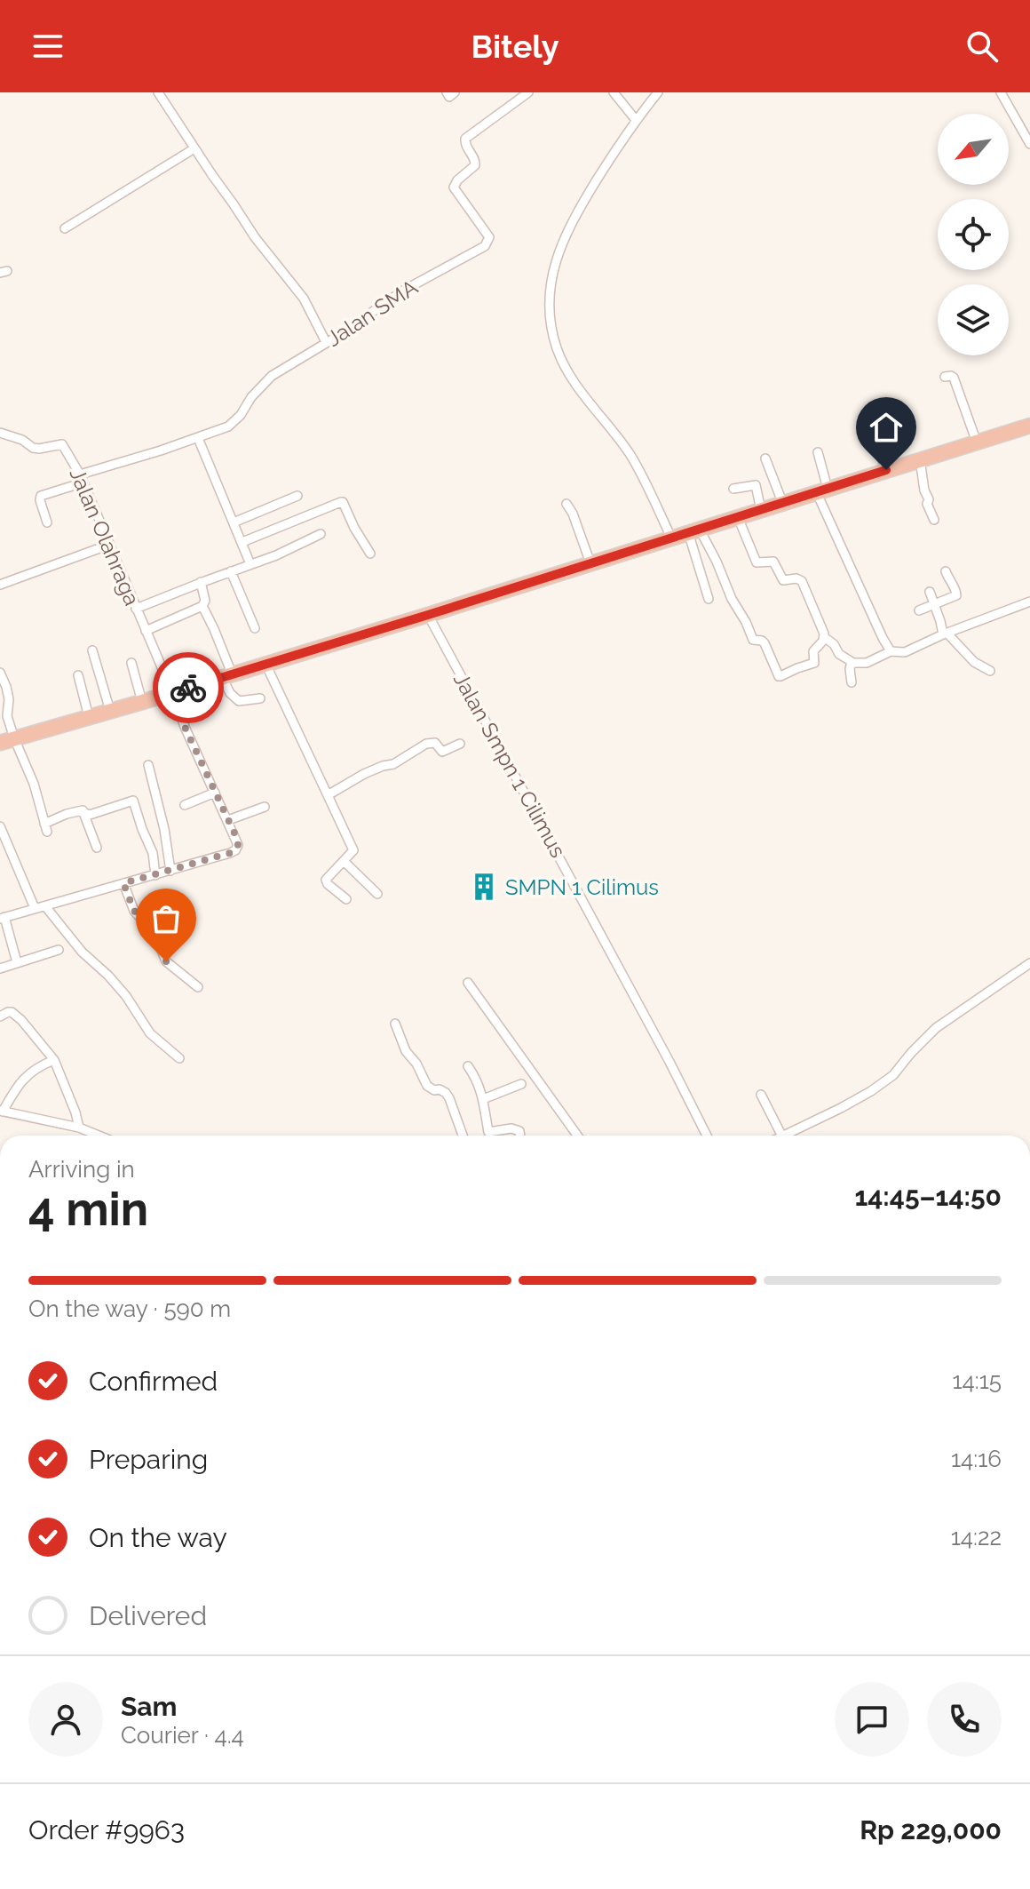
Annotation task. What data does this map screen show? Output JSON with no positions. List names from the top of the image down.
{
  "streets": {
    "street": ["Jalan SMA", "Jalan Olahraga", "Jalan Smpn 1 Cilimus"]
  },
  "crossings": [
    ["Jalan SMA", "Jalan Olahraga"]
  ],
  "places": {
    "building": ["SMPN 1 Cilimus"]
  },
  "north": "bottom left",
  "page": {
    "header": "Bitely",
    "heading": ["4 min", "Arriving in", "14:45–14:50"],
    "panel": [
      "Sam",
      "Courier · 4.4",
      "Order #9963",
      "Rp 229,000"
    ],
    "bar": "On the way · 590 m",
    "list": [
      ["Confirmed", "14:15"],
      ["Preparing", "14:16"],
      ["On the way", "14:22"],
      "Delivered"
    ]
  }
}
